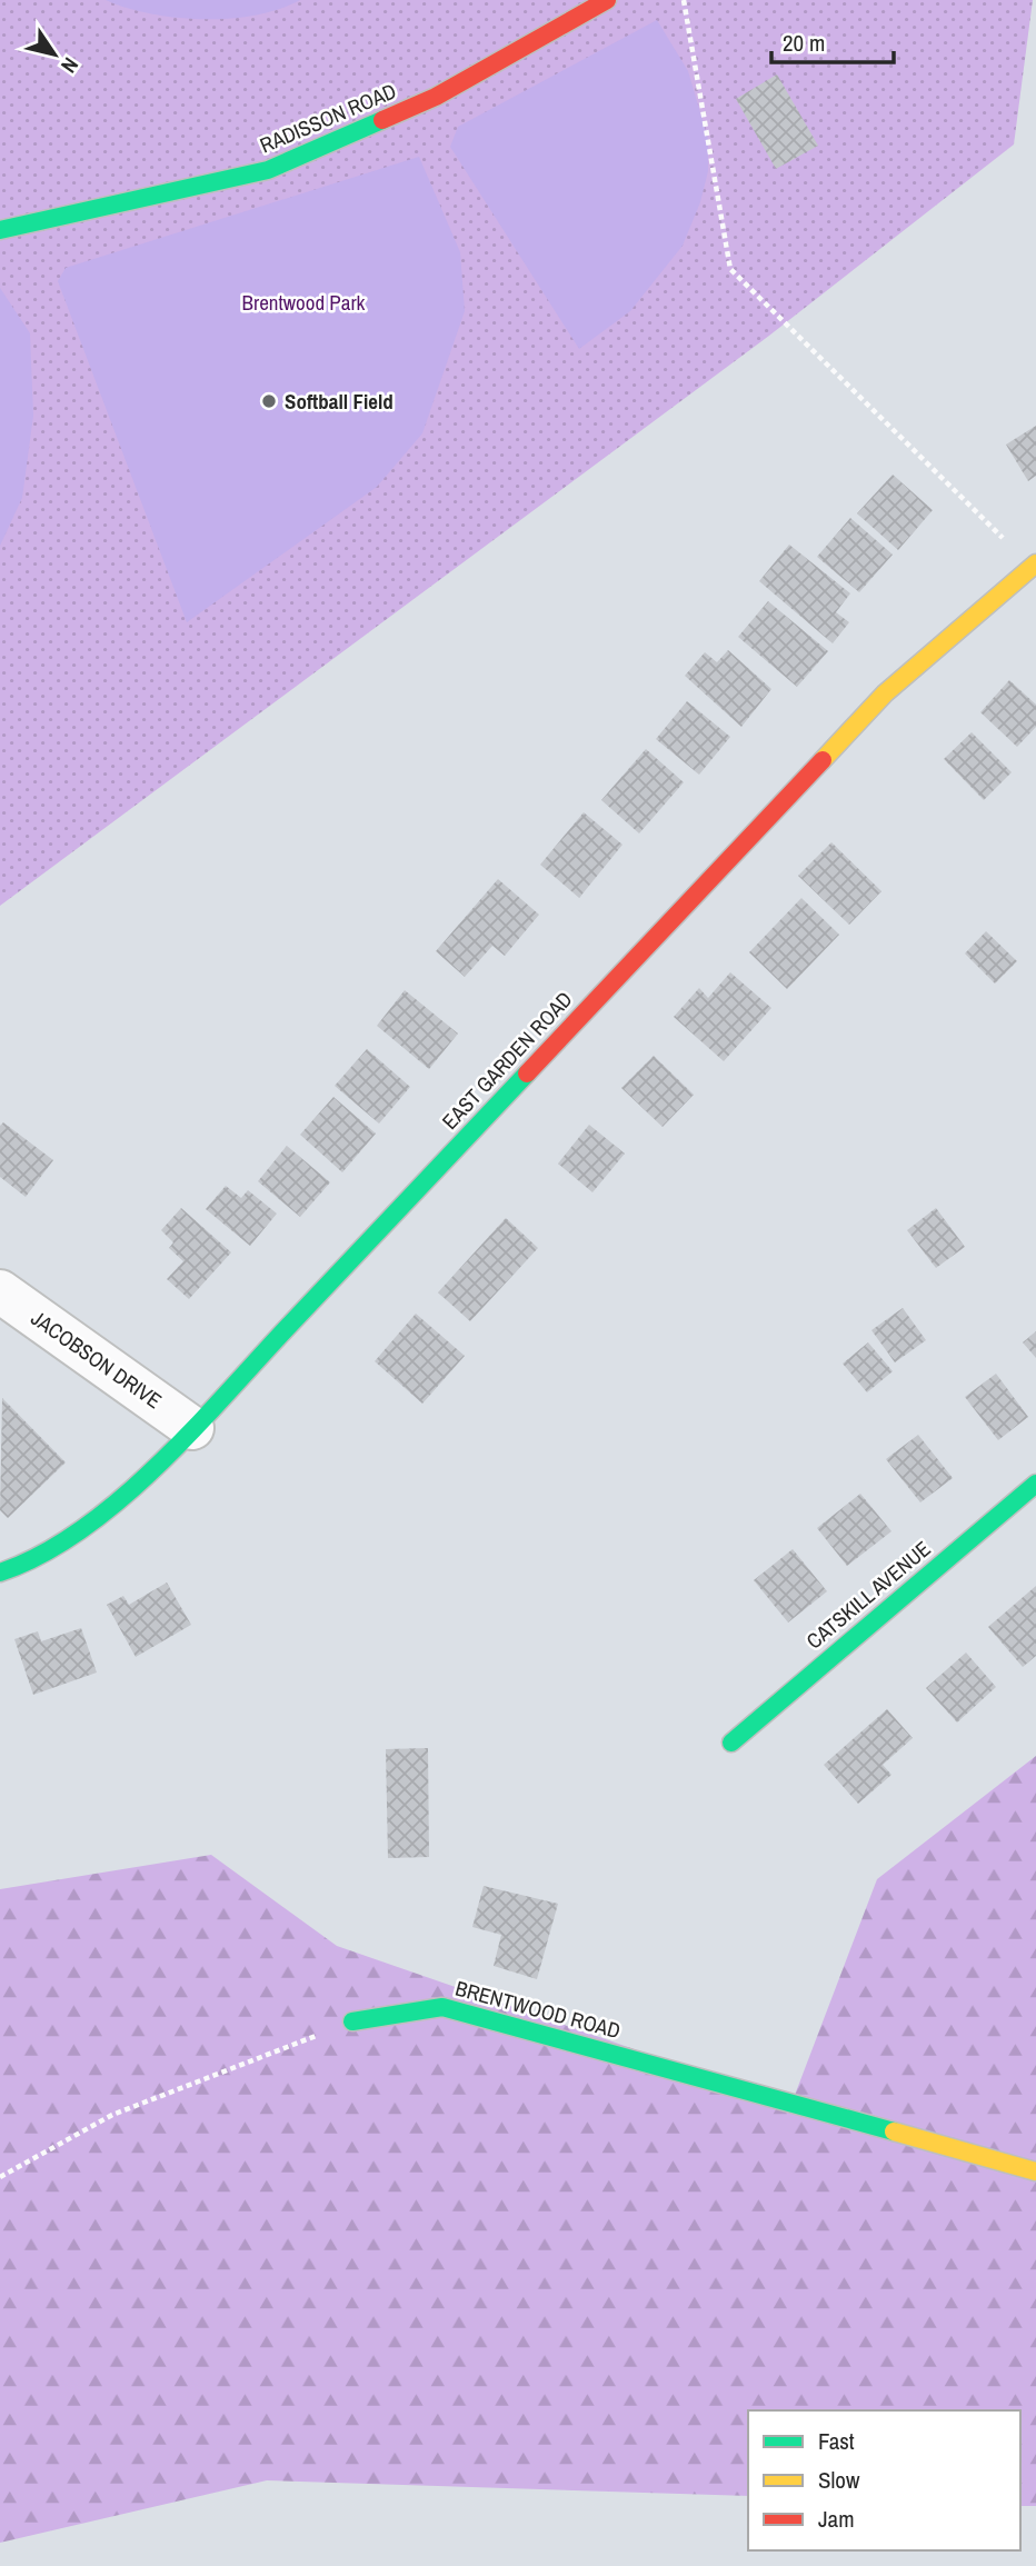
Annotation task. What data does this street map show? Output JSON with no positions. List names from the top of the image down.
{
  "streets": {
    "street": [
      "RADISSON ROAD",
      "EAST GARDEN ROAD",
      "JACOBSON DRIVE",
      "CATSKILL AVENUE",
      "BRENTWOOD ROAD"
    ]
  },
  "crossings": [
    ["EAST GARDEN ROAD", "JACOBSON DRIVE"]
  ],
  "parks": ["Brentwood Park"],
  "places": ["Softball Field"],
  "legend": ["Fast", "Slow", "Jam"],
  "scale_bar": "20 m",
  "north": "bottom right"
}
